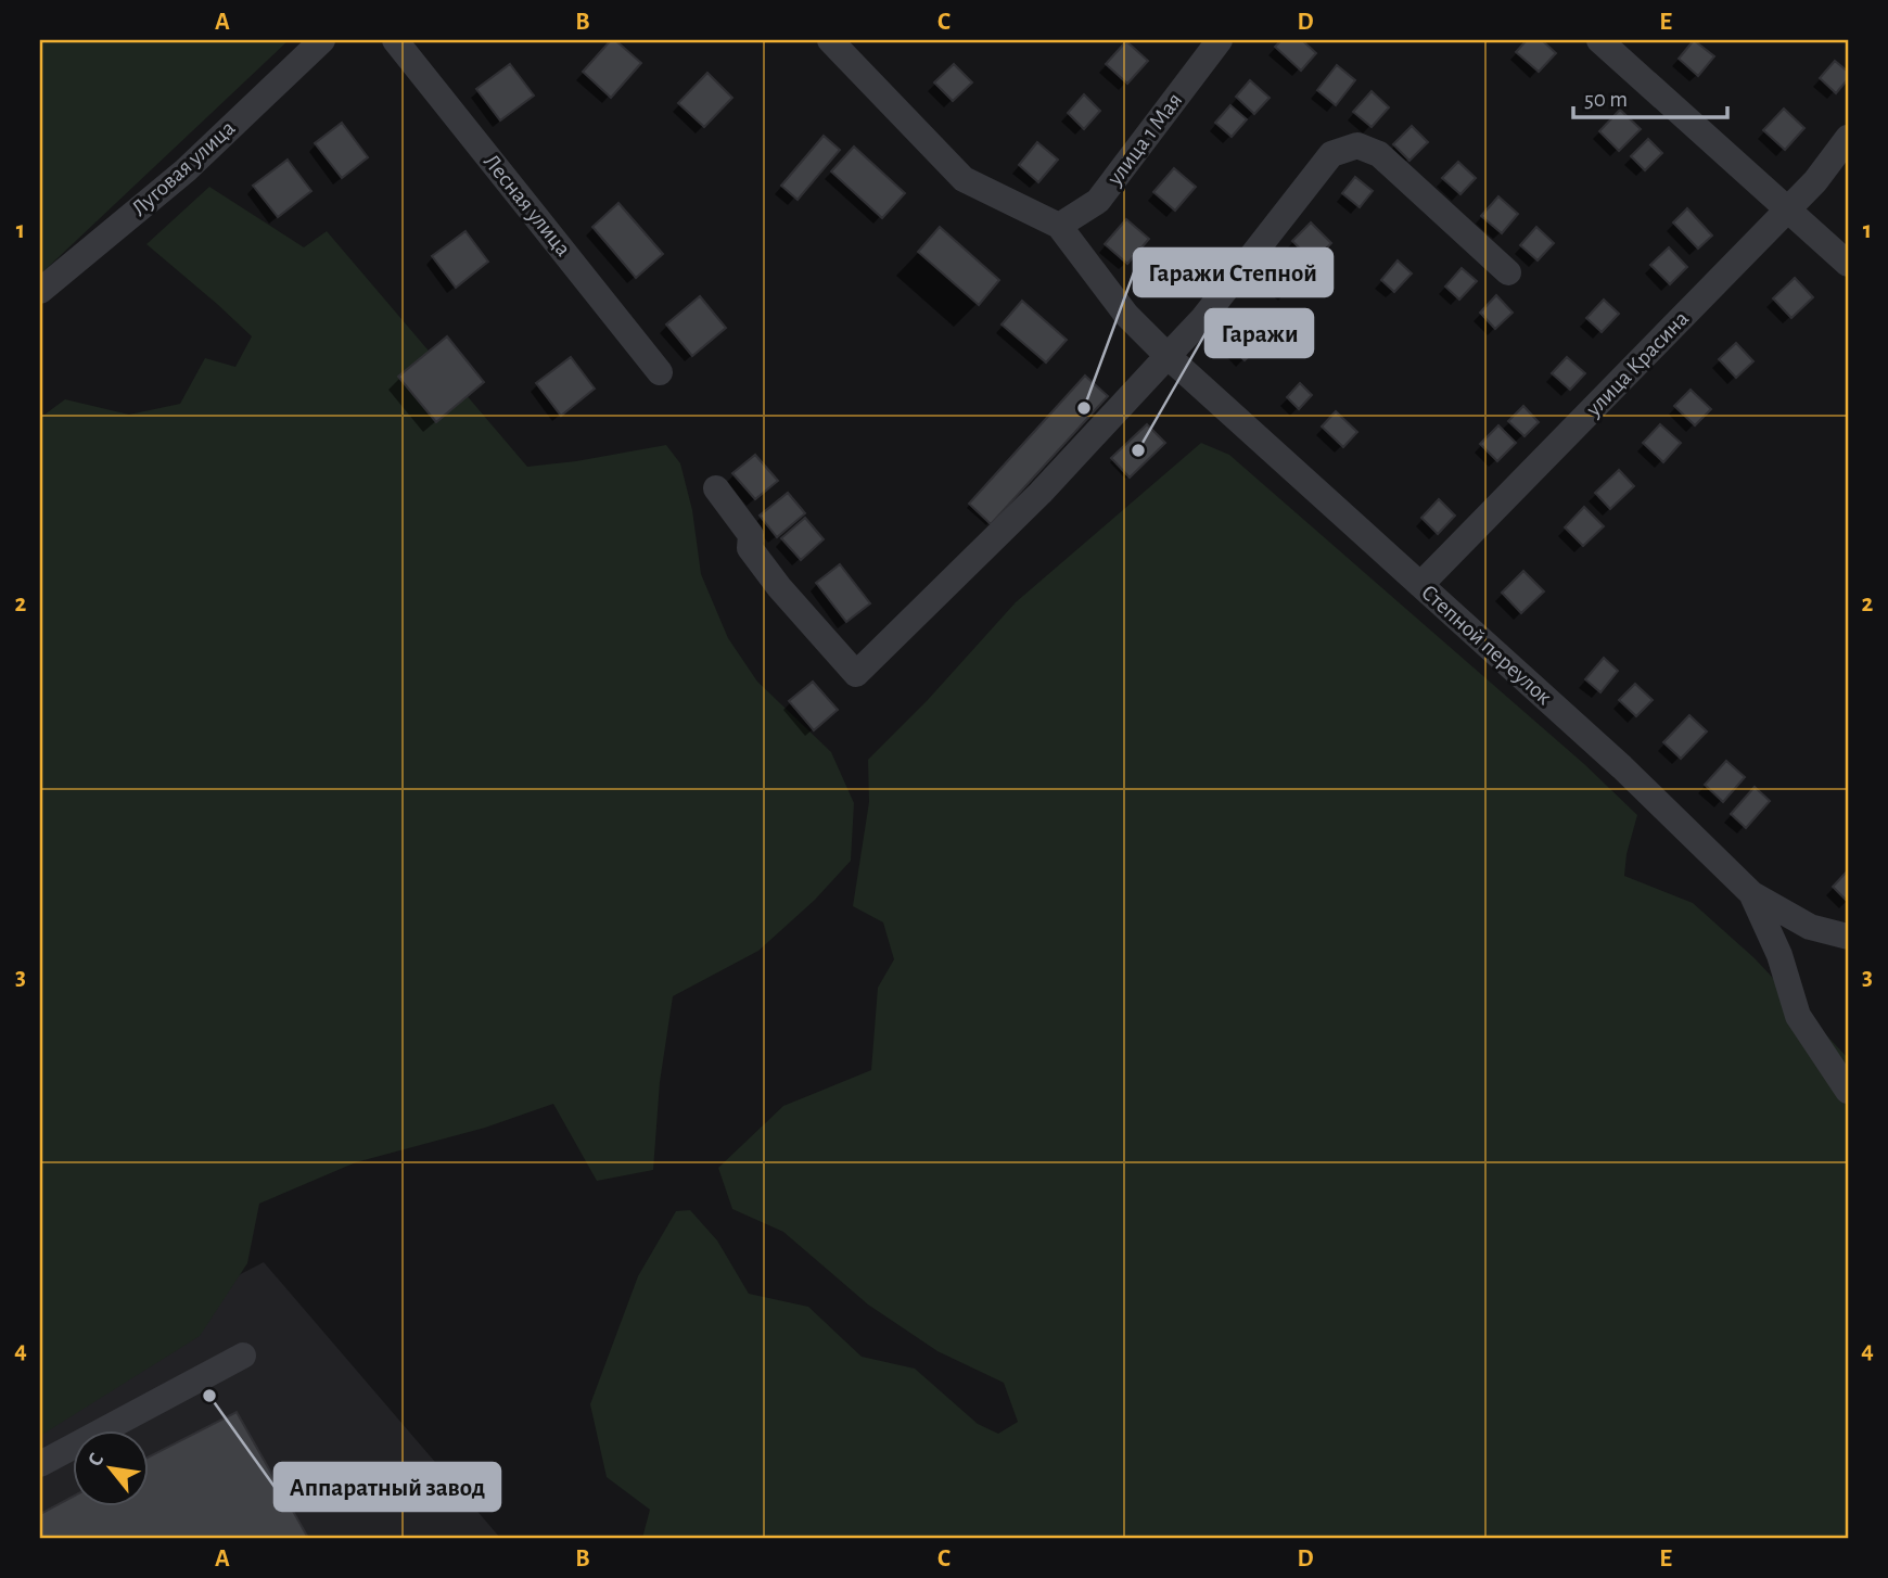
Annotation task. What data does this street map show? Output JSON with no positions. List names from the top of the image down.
{
  "streets": {
    "street": [
      "улица 1 Мая",
      "Луговая улица",
      "Лесная улица",
      "улица Красина",
      "Степной переулок"
    ]
  },
  "crossings": [
    ["улица 1 Мая", "Степной переулок"],
    ["улица Красина", "Степной переулок"]
  ],
  "places": ["Гаражи Степной", "Гаражи", "Аппаратный завод"],
  "scale_bar": "50 m",
  "north": "top left",
  "grid": {
    "columns": [
      "A",
      "B",
      "C",
      "D",
      "E"
    ],
    "rows": [
      "1",
      "2",
      "3",
      "4"
    ]
  }
}
